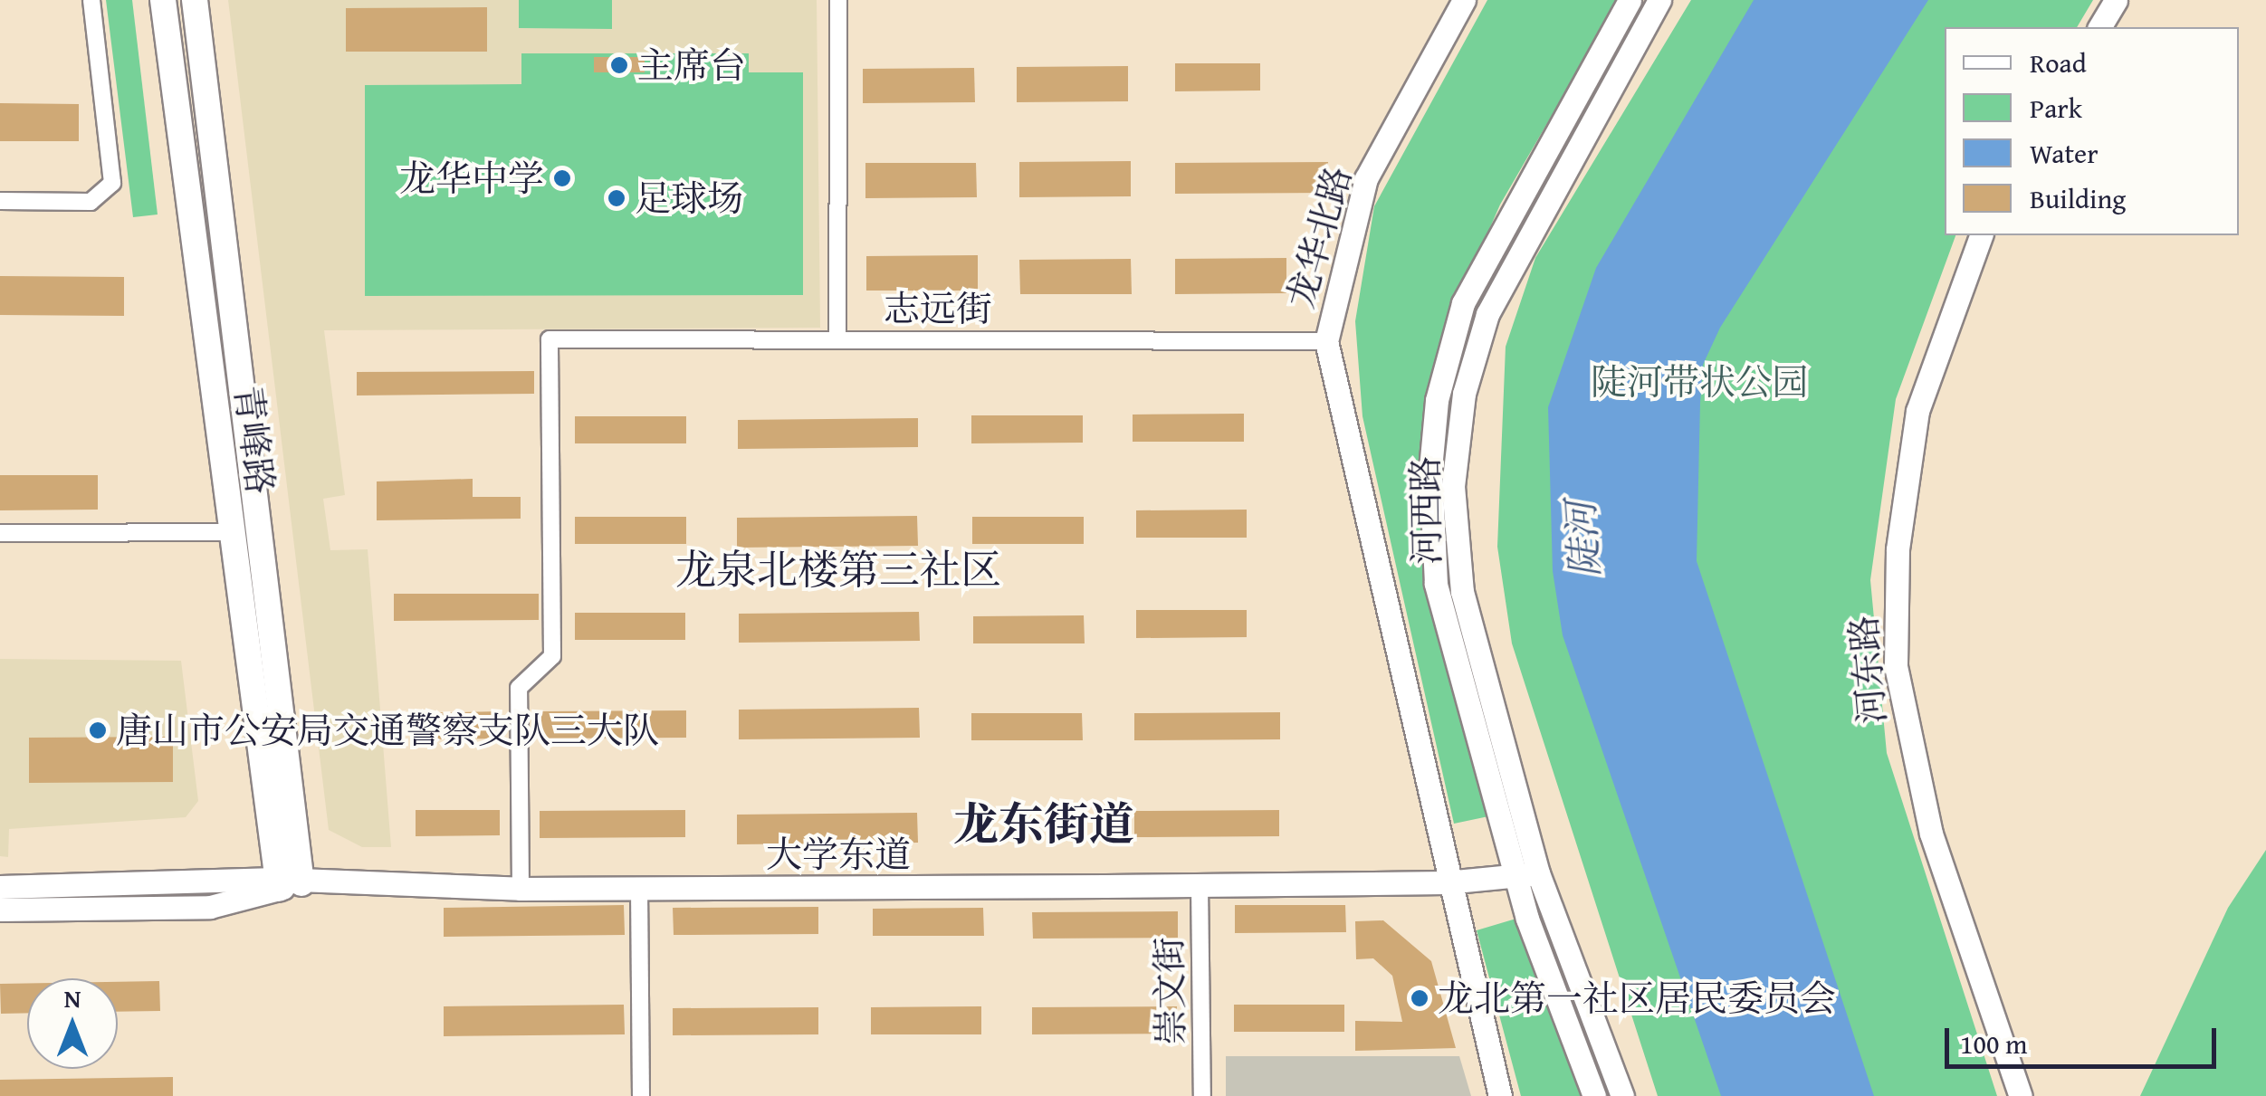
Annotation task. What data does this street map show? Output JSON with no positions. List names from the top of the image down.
{
  "streets": {
    "main road": ["青峰路"],
    "street": [
      "龙华北路",
      "志远街",
      "河西路",
      "河东路",
      "大学东道",
      "崇文街"
    ]
  },
  "crossings": [
    ["龙华北路", "志远街"],
    ["龙华北路", "大学东道"],
    ["志远街", "大学东道"],
    ["青峰路", "大学东道"],
    ["河西路", "大学东道"],
    ["大学东道", "崇文街"]
  ],
  "districts": ["龙泉北楼第三社区", "龙东街道"],
  "water": ["陡河"],
  "parks": ["陡河带状公园"],
  "places": [
    "主席台",
    "龙华中学",
    "足球场",
    "唐山市公安局交通警察支队三大队",
    "龙北第一社区居民委员会"
  ],
  "legend": [
    "Road",
    "Park",
    "Water",
    "Building"
  ],
  "scale_bar": "100 m",
  "north": "top"
}
